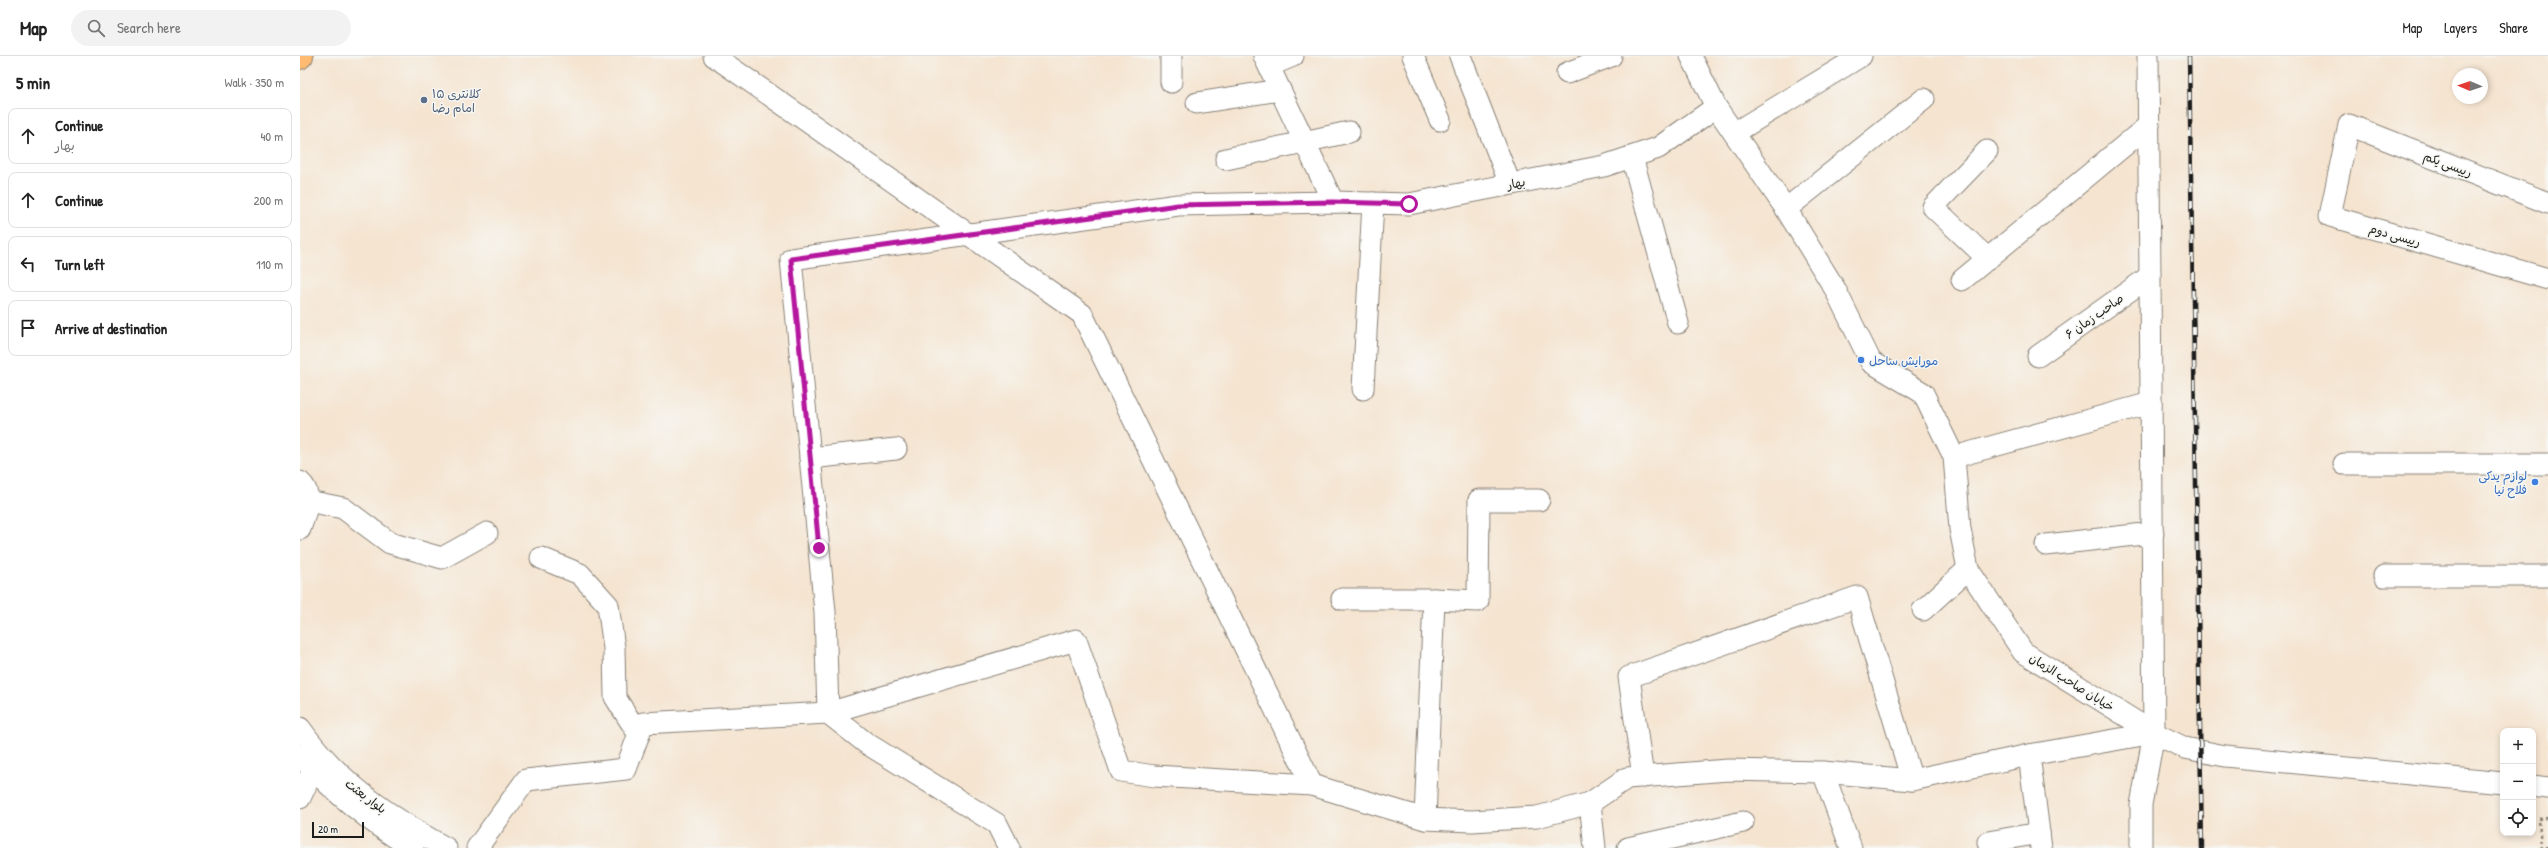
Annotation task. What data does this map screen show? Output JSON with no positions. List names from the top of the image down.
{
  "streets": {
    "street": [
      "رییسی یکم",
      "بهار",
      "رییسی دوم",
      "صاحب زمان ۶",
      "خیابان صاحب الزمان",
      "بلوار بعثت"
    ]
  },
  "crossings": [
    ["رییسی یکم", "رییسی دوم"]
  ],
  "places": ["کلانتری ۱۵ امام رضا", "مورایش ساحل", "لوازم یدکی فلاح نیا"],
  "scale_bar": "20 m",
  "north": "left",
  "page": {
    "header": "Map",
    "search": "Search here",
    "nav": ["Map", "Layers", "Share"],
    "heading": ["5 min", "Walk · 350 m"],
    "list": [
      ["Continue", "بهار", "40 m"],
      ["Continue", "200 m"],
      ["Turn left", "110 m"],
      "Arrive at destination"
    ],
    "map_buttons": ["+", "−"],
    "scale": "20 m"
  }
}
